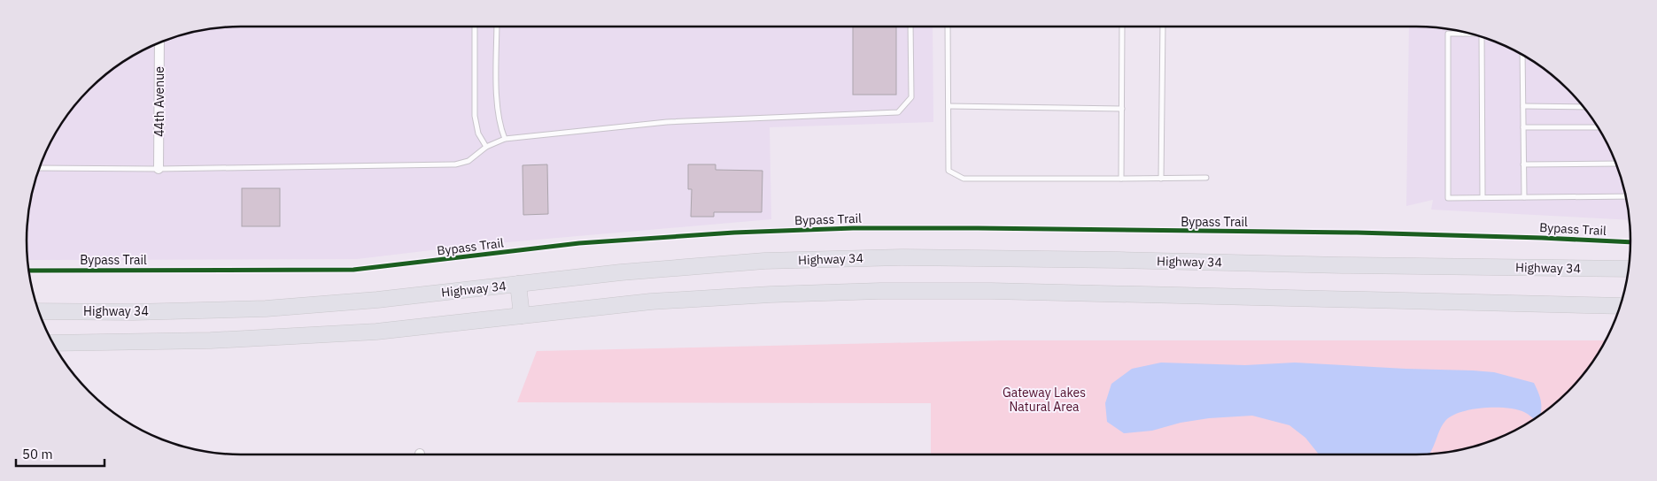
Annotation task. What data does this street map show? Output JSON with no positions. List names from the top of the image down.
{
  "streets": {
    "highway": ["Highway 34"],
    "street": ["44th Avenue"],
    "cycle path": ["Bypass Trail"]
  },
  "parks": ["Gateway Lakes Natural Area"],
  "scale_bar": "50 m"
}
